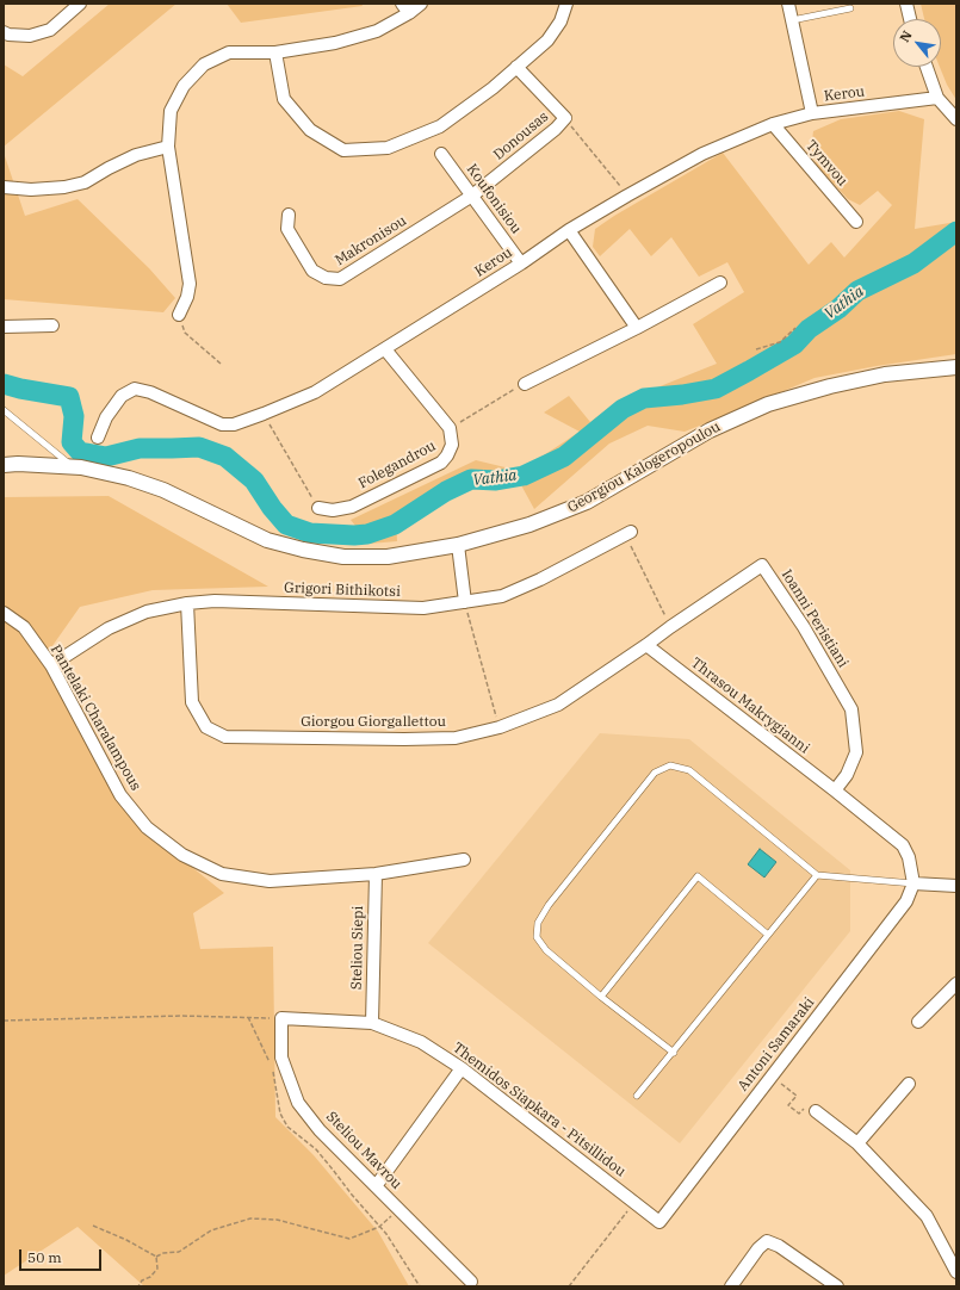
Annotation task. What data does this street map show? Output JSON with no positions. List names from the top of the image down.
{
  "streets": {
    "street": [
      "Kerou",
      "Donousas",
      "Tymvou",
      "Koufonisiou",
      "Makronisou",
      "Folegandrou",
      "Georgiou Kalogeropoulou",
      "Grigori Bithikotsi",
      "Ioanni Peristiani",
      "Thrasou Makrygianni",
      "Pantelaki Charalampous",
      "Giorgou Giorgallettou",
      "Steliou Siepi",
      "Antoni Samaraki",
      "Themidos Siapkara - Pitsillidou",
      "Steliou Mavrou"
    ]
  },
  "crossings": [
    ["Kerou", "Tymvou"],
    ["Kerou", "Koufonisiou"],
    ["Kerou", "Folegandrou"],
    ["Donousas", "Koufonisiou"],
    ["Donousas", "Makronisou"],
    ["Koufonisiou", "Makronisou"],
    ["Grigori Bithikotsi", "Pantelaki Charalampous"],
    ["Grigori Bithikotsi", "Giorgou Giorgallettou"],
    ["Ioanni Peristiani", "Thrasou Makrygianni"],
    ["Ioanni Peristiani", "Giorgou Giorgallettou"],
    ["Thrasou Makrygianni", "Giorgou Giorgallettou"],
    ["Thrasou Makrygianni", "Antoni Samaraki"],
    ["Pantelaki Charalampous", "Steliou Siepi"],
    ["Steliou Siepi", "Themidos Siapkara - Pitsillidou"],
    ["Antoni Samaraki", "Themidos Siapkara - Pitsillidou"],
    ["Themidos Siapkara - Pitsillidou", "Steliou Mavrou"]
  ],
  "water": ["Vathia"],
  "scale_bar": "50 m",
  "north": "top left"
}
